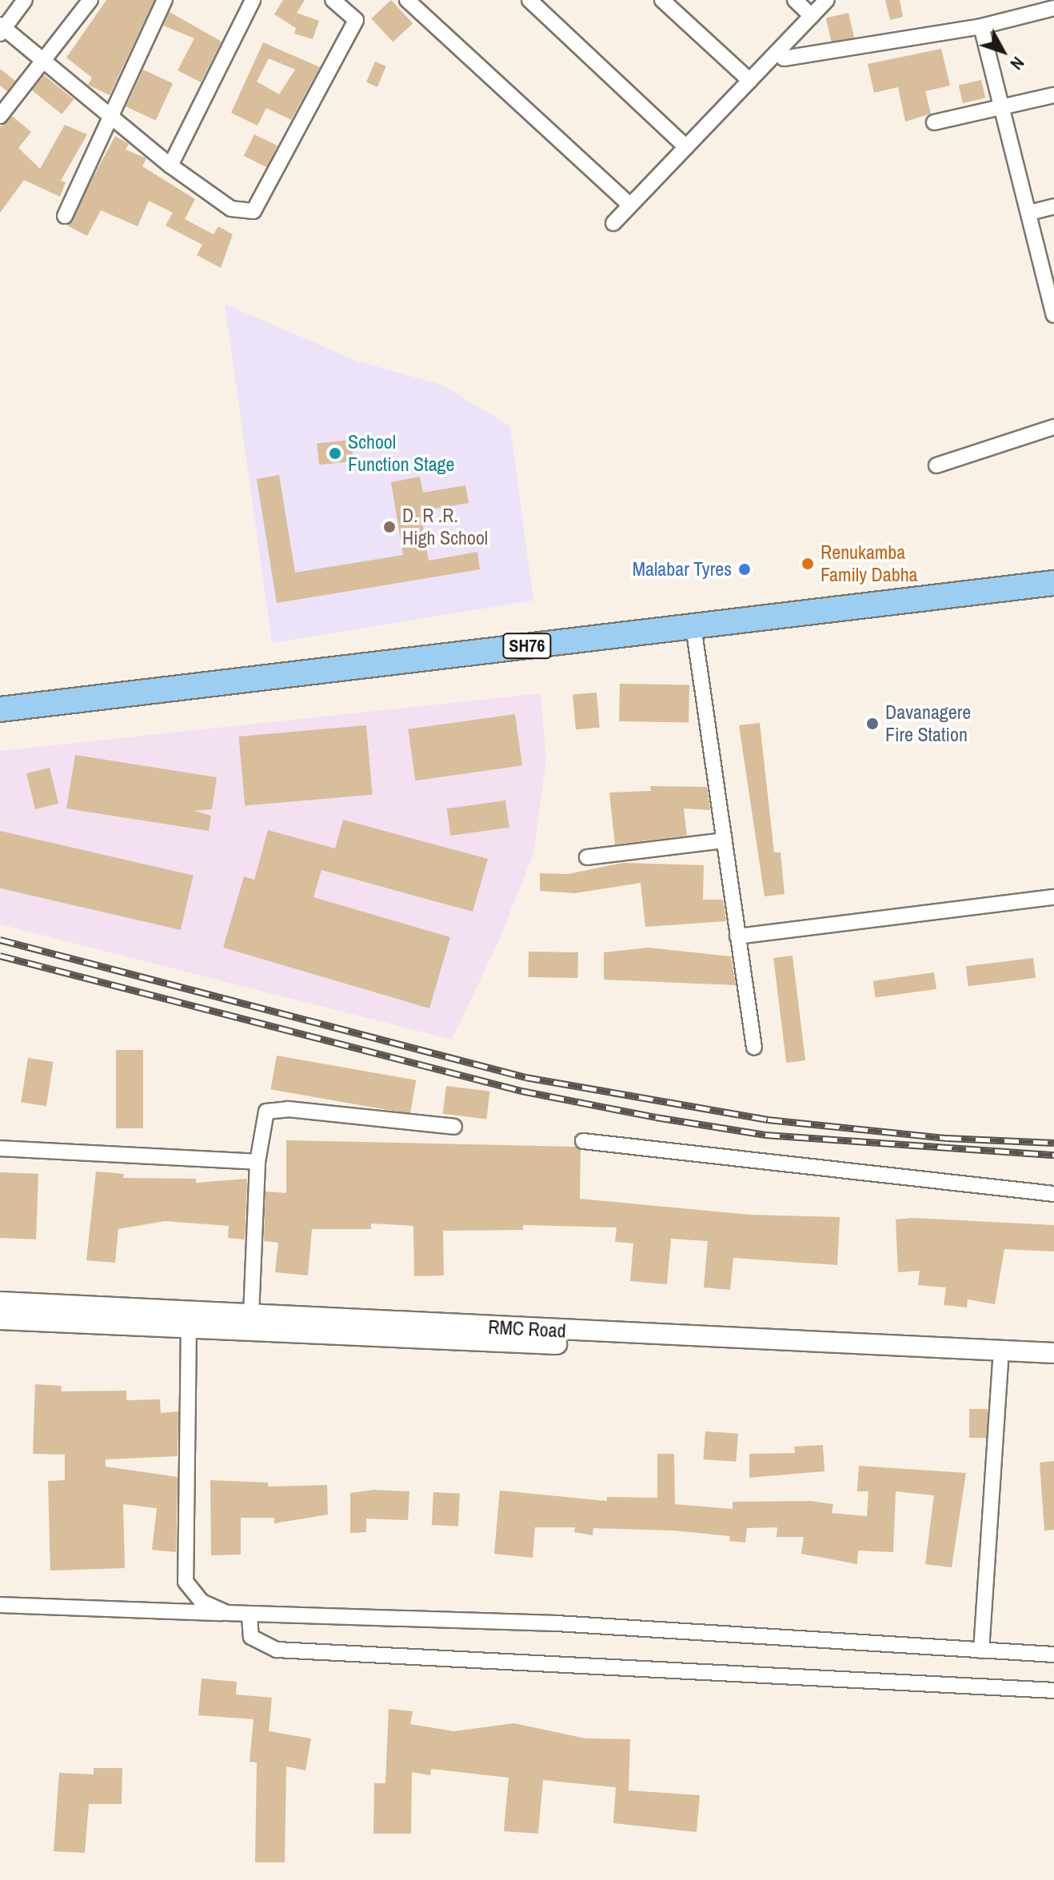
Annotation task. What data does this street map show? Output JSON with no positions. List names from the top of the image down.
{
  "streets": {
    "main road": ["SH76"],
    "street": ["RMC Road"]
  },
  "places": [
    "School Function Stage",
    "D. R .R. High School",
    "Renukamba Family Dabha",
    "Malabar Tyres",
    "Davanagere Fire Station"
  ],
  "north": "bottom right"
}
